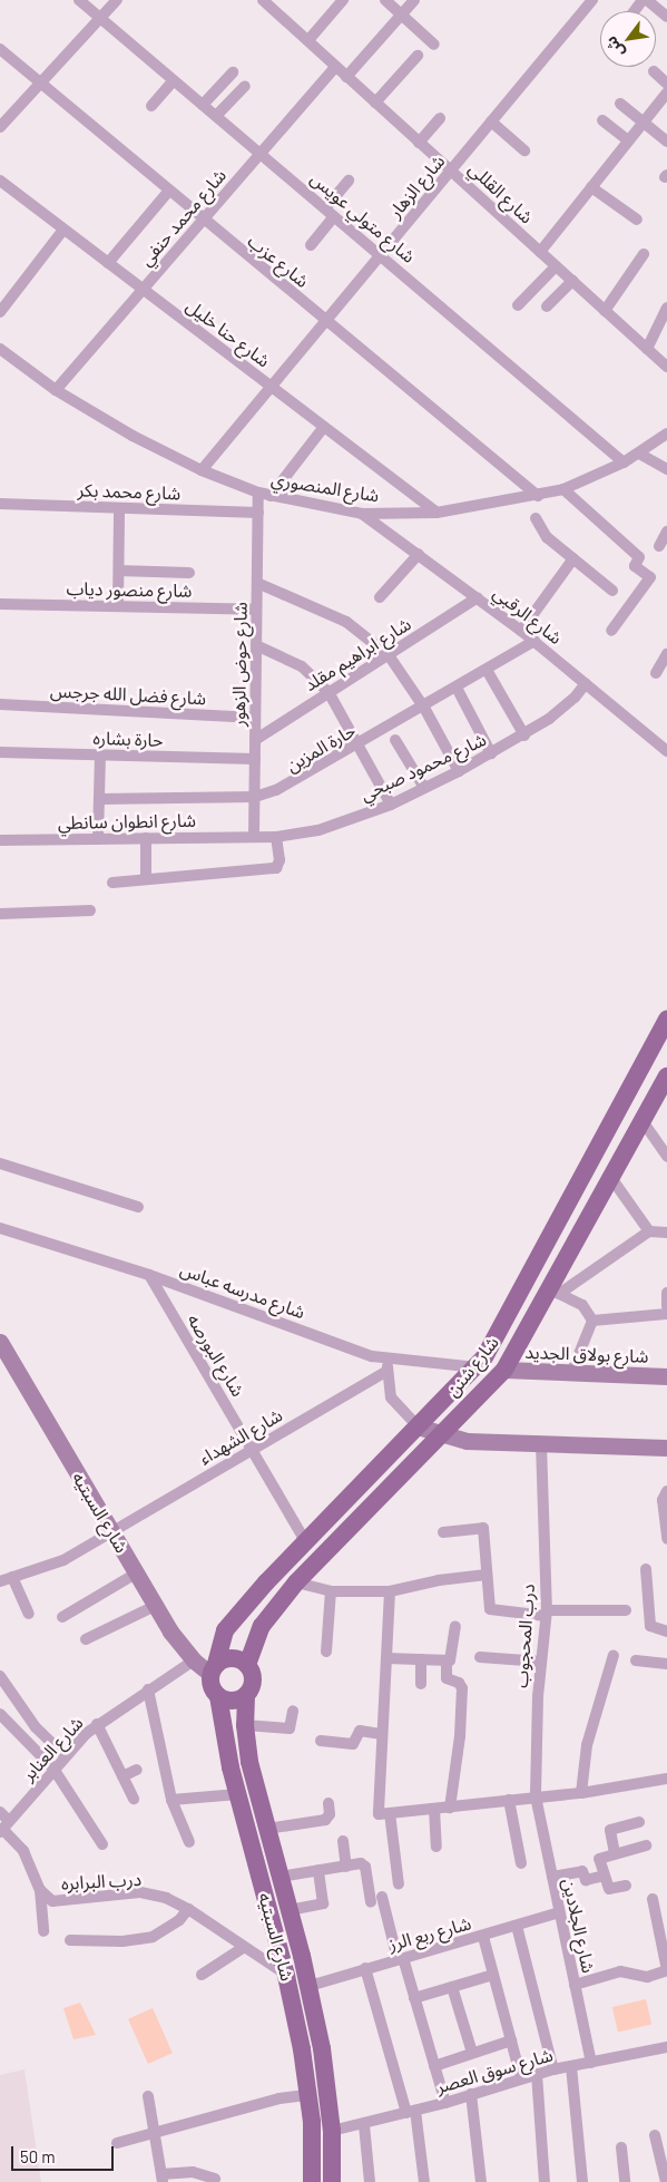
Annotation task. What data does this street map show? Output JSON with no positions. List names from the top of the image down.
{
  "streets": {
    "main road": ["شارع شنن", "شارع السبتيه"],
    "street": [
      "شارع الزهار",
      "شارع القللي",
      "شارع محمد حنفي",
      "شارع متولي عويس",
      "شارع عزب",
      "شارع حنا خليل",
      "شارع المنصوري",
      "شارع محمد بكر",
      "شارع منصور دياب",
      "شارع الرقبي",
      "شارع ابراهيم مقلد",
      "شارع حوض الزهور",
      "شارع فضل الله جرجس",
      "حارة بشاره",
      "حارة المزين",
      "شارع محمود صبحي",
      "شارع انطوان سانطي",
      "شارع مدرسه عباس",
      "شارع بولاق الجديد",
      "شارع البورصه",
      "شارع الشهداء",
      "درب المحجوب",
      "شارع العنابر",
      "درب البرابره",
      "شارع الجلادين",
      "شارع ربع الرز",
      "شارع سوق العصر"
    ]
  },
  "crossings": [
    ["شارع الزهار", "شارع القللي"],
    ["شارع الزهار", "شارع متولي عويس"],
    ["شارع الزهار", "شارع عزب"],
    ["شارع الزهار", "شارع حنا خليل"],
    ["شارع الزهار", "شارع المنصوري"],
    ["شارع القللي", "شارع محمد حنفي"],
    ["شارع محمد حنفي", "شارع متولي عويس"],
    ["شارع محمد حنفي", "شارع عزب"],
    ["شارع محمد حنفي", "شارع حنا خليل"],
    ["شارع محمد حنفي", "شارع المنصوري"],
    ["شارع متولي عويس", "شارع المنصوري"],
    ["شارع عزب", "شارع المنصوري"],
    ["شارع حنا خليل", "شارع المنصوري"],
    ["شارع المنصوري", "شارع الرقبي"],
    ["شارع المنصوري", "شارع حوض الزهور"],
    ["شارع محمد بكر", "شارع حوض الزهور"],
    ["شارع منصور دياب", "شارع حوض الزهور"],
    ["شارع الرقبي", "شارع ابراهيم مقلد"],
    ["شارع الرقبي", "حارة المزين"],
    ["شارع الرقبي", "شارع محمود صبحي"],
    ["شارع ابراهيم مقلد", "شارع حوض الزهور"],
    ["شارع حوض الزهور", "شارع فضل الله جرجس"],
    ["شارع حوض الزهور", "حارة بشاره"],
    ["شارع حوض الزهور", "حارة المزين"],
    ["شارع حوض الزهور", "شارع محمود صبحي"],
    ["شارع حوض الزهور", "شارع انطوان سانطي"],
    ["شارع محمود صبحي", "شارع انطوان سانطي"],
    ["شارع مدرسه عباس", "شارع البورصه"],
    ["شارع مدرسه عباس", "شارع شنن"],
    ["شارع مدرسه عباس", "شارع الشهداء"],
    ["شارع بولاق الجديد", "شارع شنن"],
    ["شارع البورصه", "شارع شنن"],
    ["شارع البورصه", "شارع الشهداء"],
    ["شارع شنن", "شارع السبتيه"],
    ["شارع الشهداء", "شارع السبتيه"],
    ["شارع السبتيه", "شارع العنابر"],
    ["شارع السبتيه", "درب البرابره"],
    ["شارع السبتيه", "شارع ربع الرز"],
    ["شارع السبتيه", "شارع سوق العصر"],
    ["درب المحجوب", "شارع الجلادين"],
    ["شارع العنابر", "درب البرابره"],
    ["شارع الجلادين", "شارع ربع الرز"],
    ["شارع الجلادين", "شارع سوق العصر"]
  ],
  "scale_bar": "50 m",
  "north": "bottom left"
}
